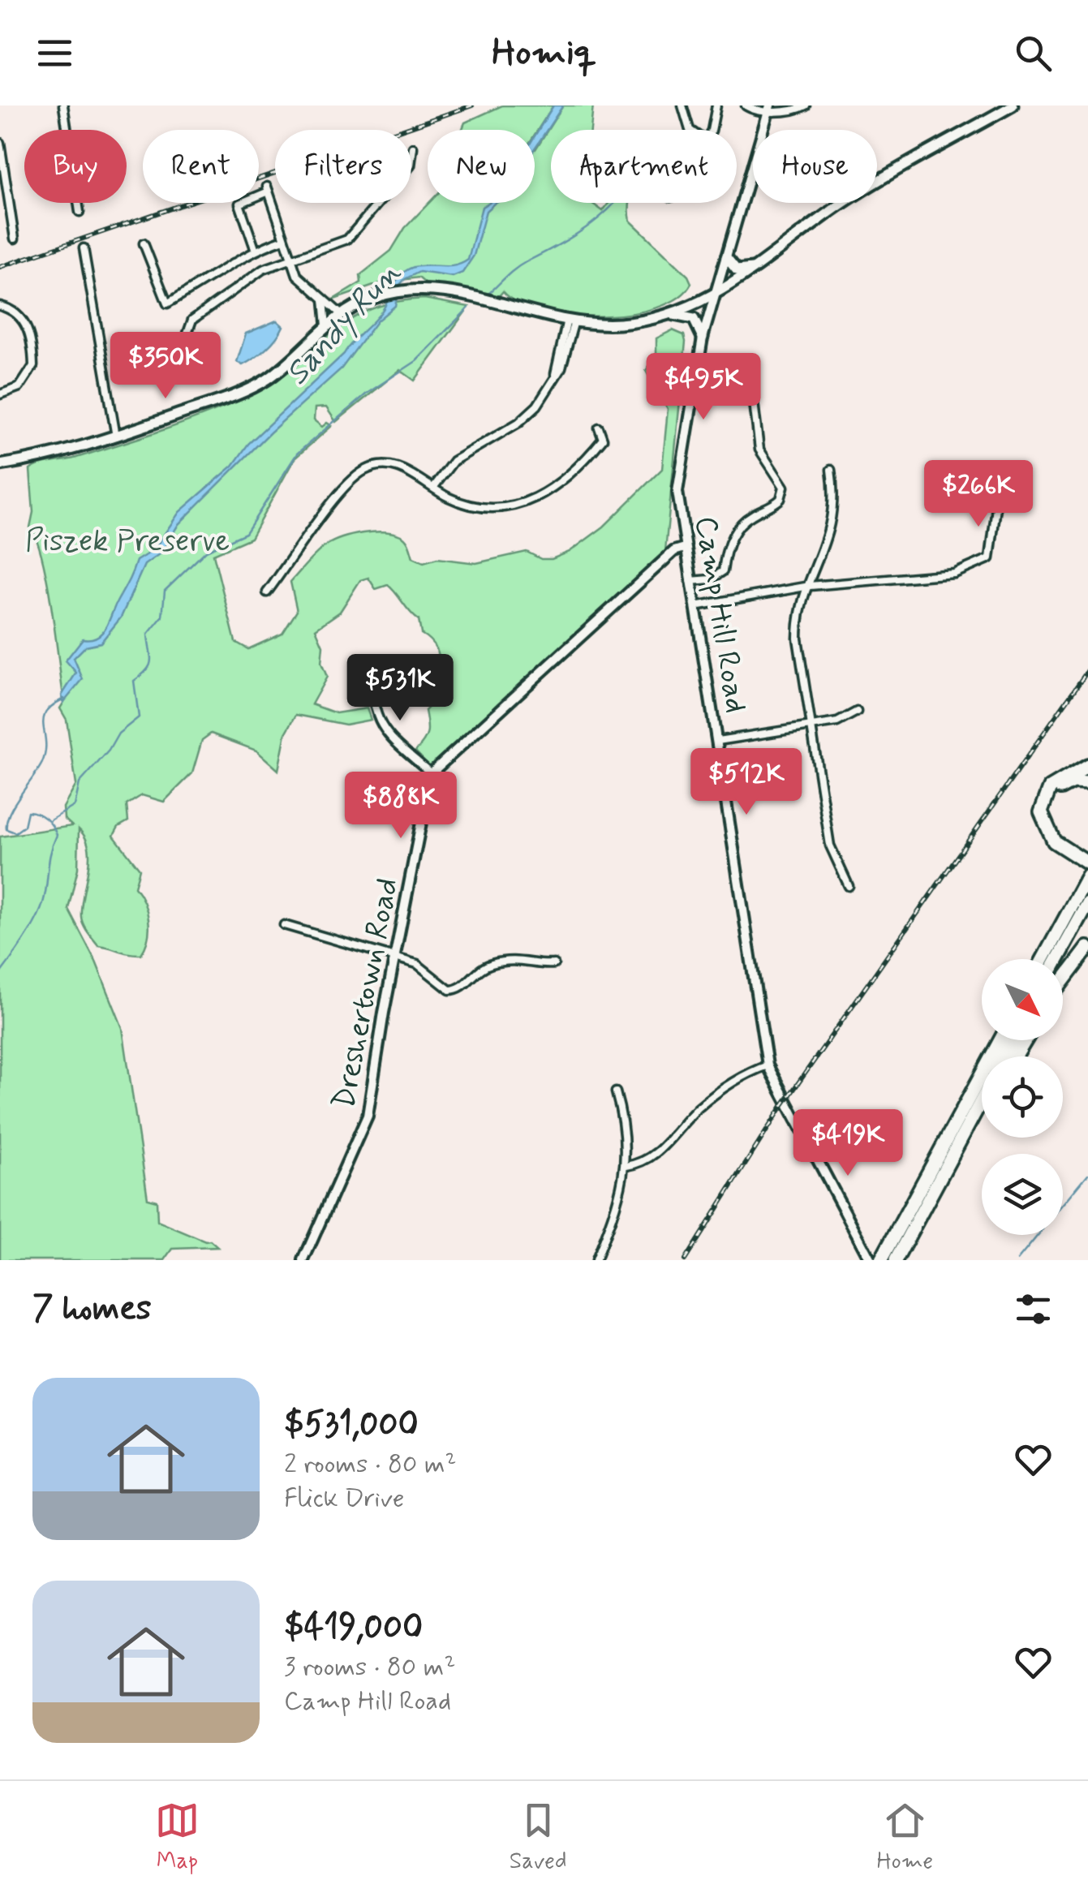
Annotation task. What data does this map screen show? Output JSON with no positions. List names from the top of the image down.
{
  "streets": {
    "street": ["Camp Hill Road", "Dreshertown Road"]
  },
  "water": ["Sandy Run"],
  "parks": ["Piszek Preserve"],
  "north": "bottom right",
  "page": {
    "header": "Homiq",
    "chip": [
      "Buy",
      "Rent",
      "Filters",
      "New",
      "Apartment",
      "House"
    ],
    "price": [
      "$350K",
      "$495K",
      "$266K",
      "$531K",
      "$512K",
      "$888K",
      "$419K"
    ],
    "heading": "7 homes",
    "list": [
      {
        "name": "$531,000",
        "note": "2 rooms · 80 m² · Flick Drive"
      },
      {
        "name": "$419,000",
        "note": "3 rooms · 80 m² · Camp Hill Road"
      }
    ],
    "tabs": ["Map", "Saved", "Home"]
  }
}
